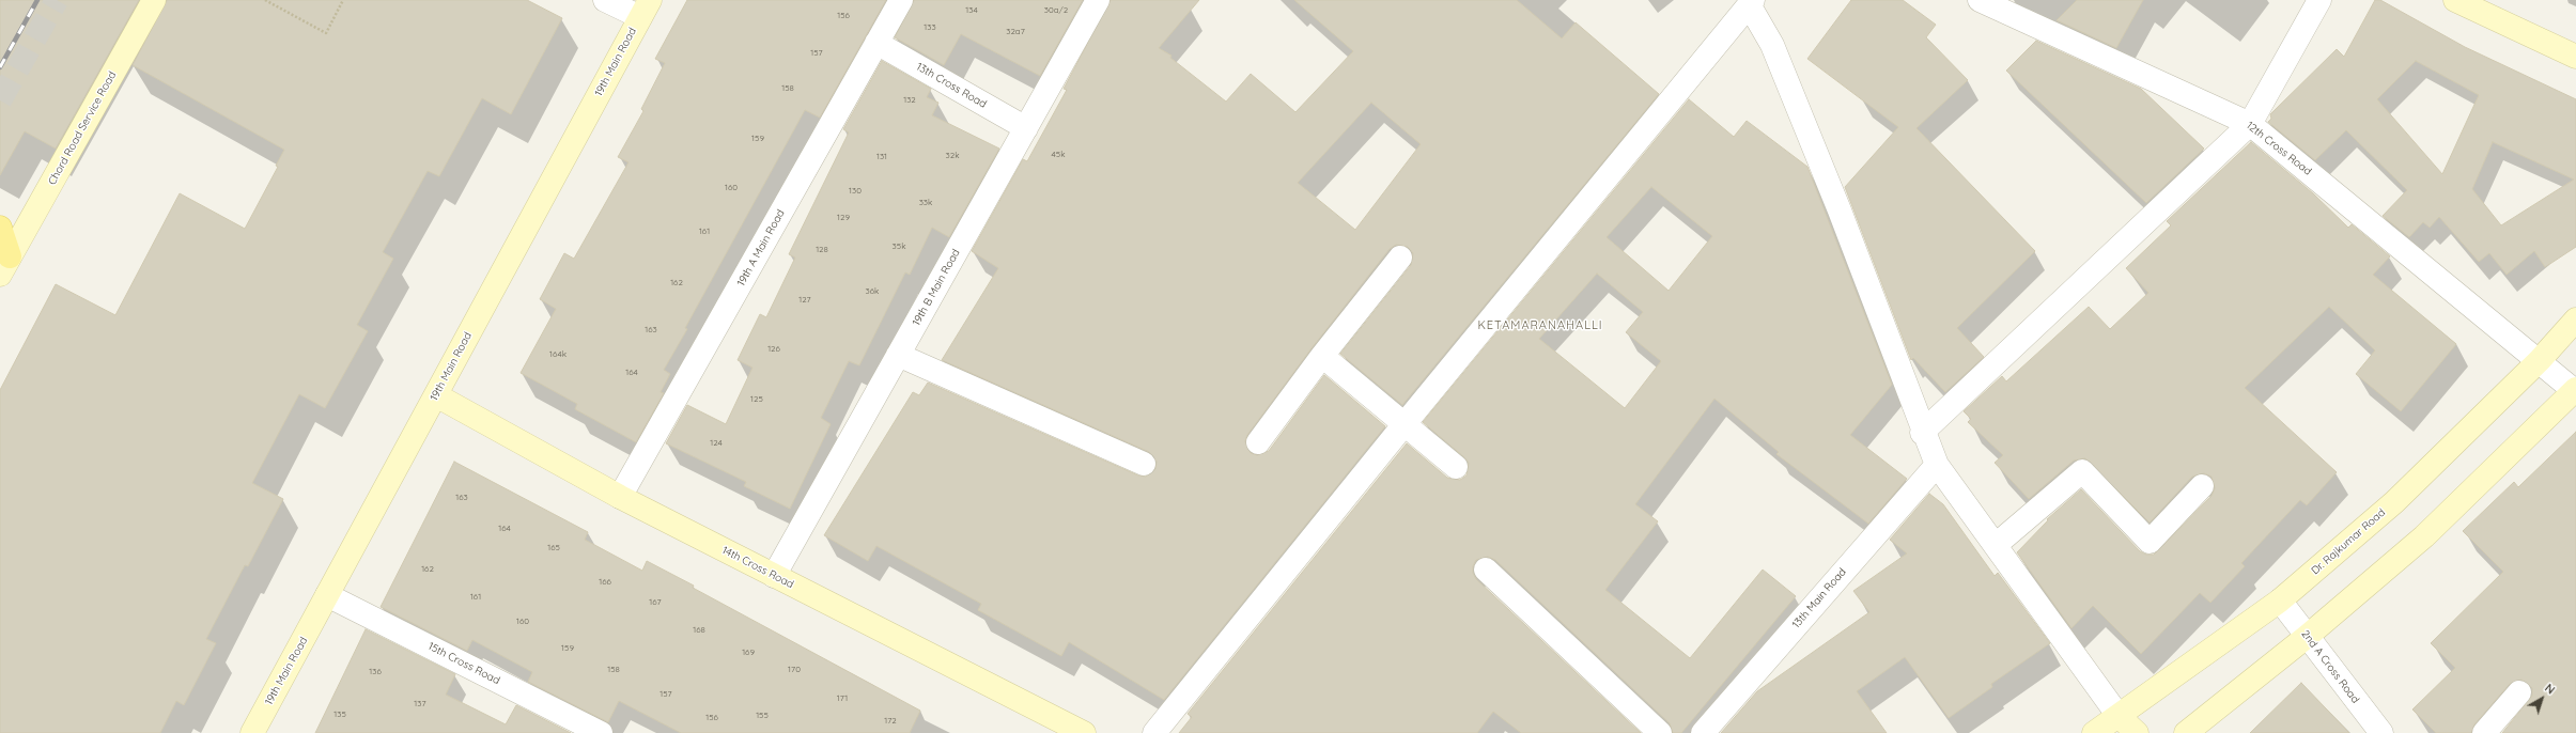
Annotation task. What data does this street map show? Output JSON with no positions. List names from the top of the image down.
{
  "streets": {
    "street": [
      "19th Main Road",
      "13th Cross Road",
      "Chord Road Service Road",
      "12th Cross Road",
      "19th A Main Road",
      "19th B Main Road",
      "Dr. Rajkumar Road",
      "14th Cross Road",
      "13th Main Road",
      "15th Cross Road",
      "2nd A Cross Road"
    ]
  },
  "crossings": [
    ["19th Main Road", "14th Cross Road"],
    ["19th Main Road", "15th Cross Road"],
    ["13th Cross Road", "19th A Main Road"],
    ["13th Cross Road", "19th B Main Road"],
    ["12th Cross Road", "Dr. Rajkumar Road"],
    ["19th A Main Road", "14th Cross Road"],
    ["19th B Main Road", "14th Cross Road"],
    ["Dr. Rajkumar Road", "2nd A Cross Road"]
  ],
  "districts": ["KETAMARANAHALLI"],
  "house_numbers": [
    "134",
    "30a/2",
    "156",
    "133",
    "32a7",
    "157",
    "158",
    "132",
    "159",
    "45k",
    "32k",
    "131",
    "160",
    "130",
    "33k",
    "129",
    "161",
    "35k",
    "128",
    "162",
    "36k",
    "127",
    "163",
    "126",
    "164k",
    "164",
    "125",
    "124",
    "163",
    "164",
    "165",
    "162",
    "166",
    "161",
    "167",
    "160",
    "168",
    "159",
    "169",
    "158",
    "170",
    "136",
    "157",
    "171",
    "137",
    "135",
    "155",
    "156",
    "172"
  ],
  "north": "top right"
}
